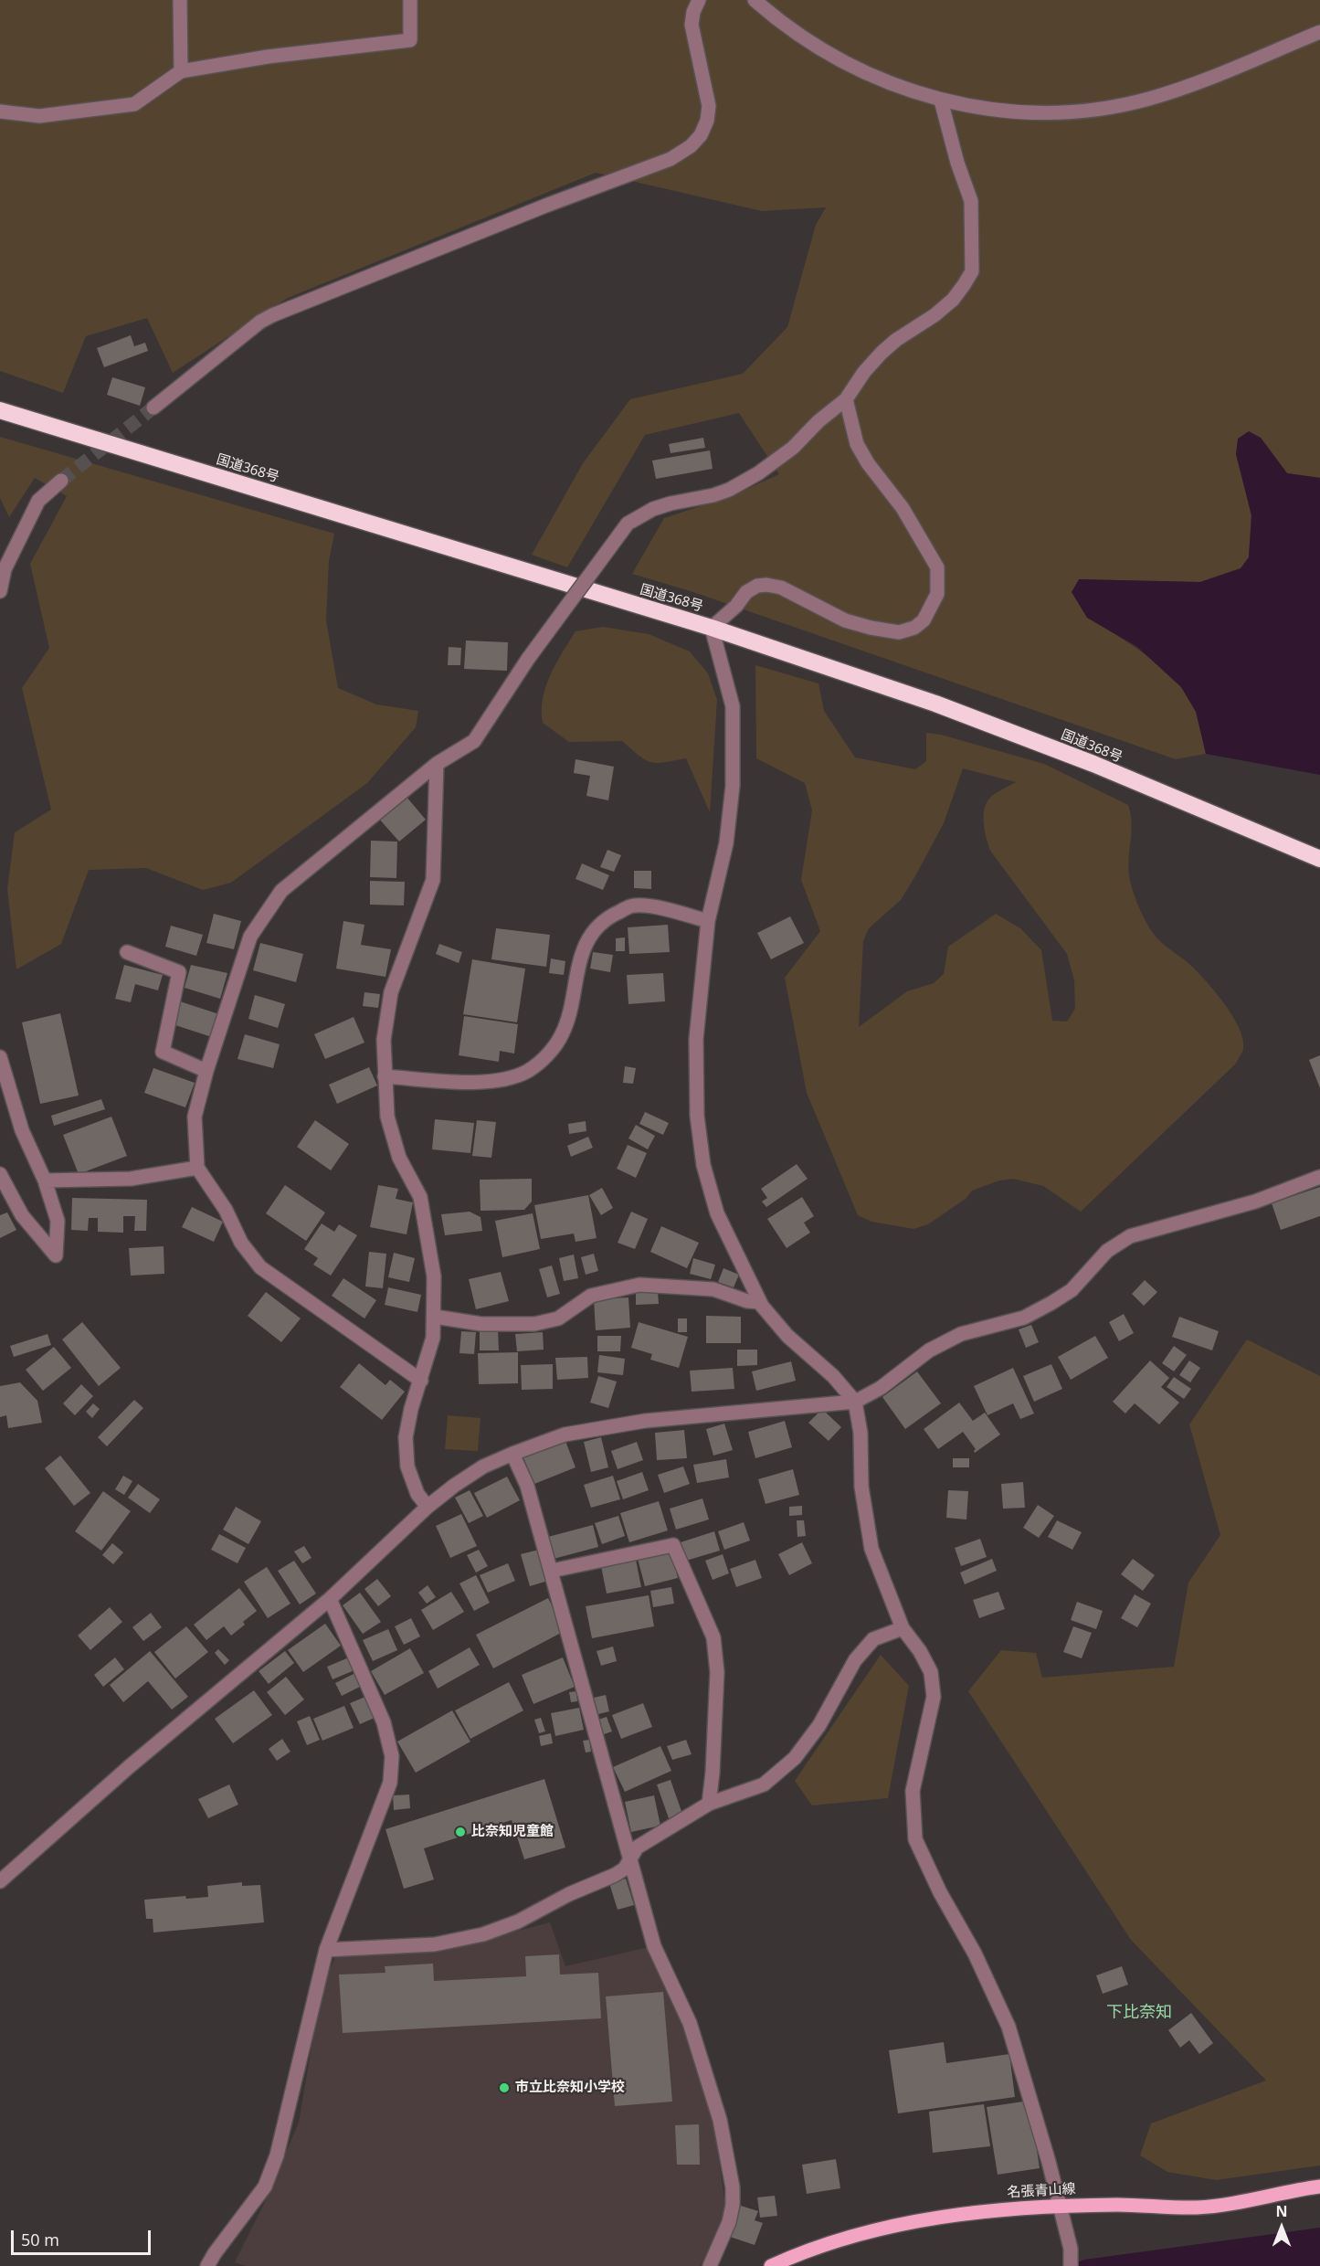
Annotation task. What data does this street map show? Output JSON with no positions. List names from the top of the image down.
{
  "streets": {
    "highway": ["国道368号"],
    "main road": ["名張青山線"]
  },
  "districts": ["下比奈知"],
  "places": ["比奈知児童館", "市立比奈知小学校"],
  "scale_bar": "50 m",
  "north": "top"
}
